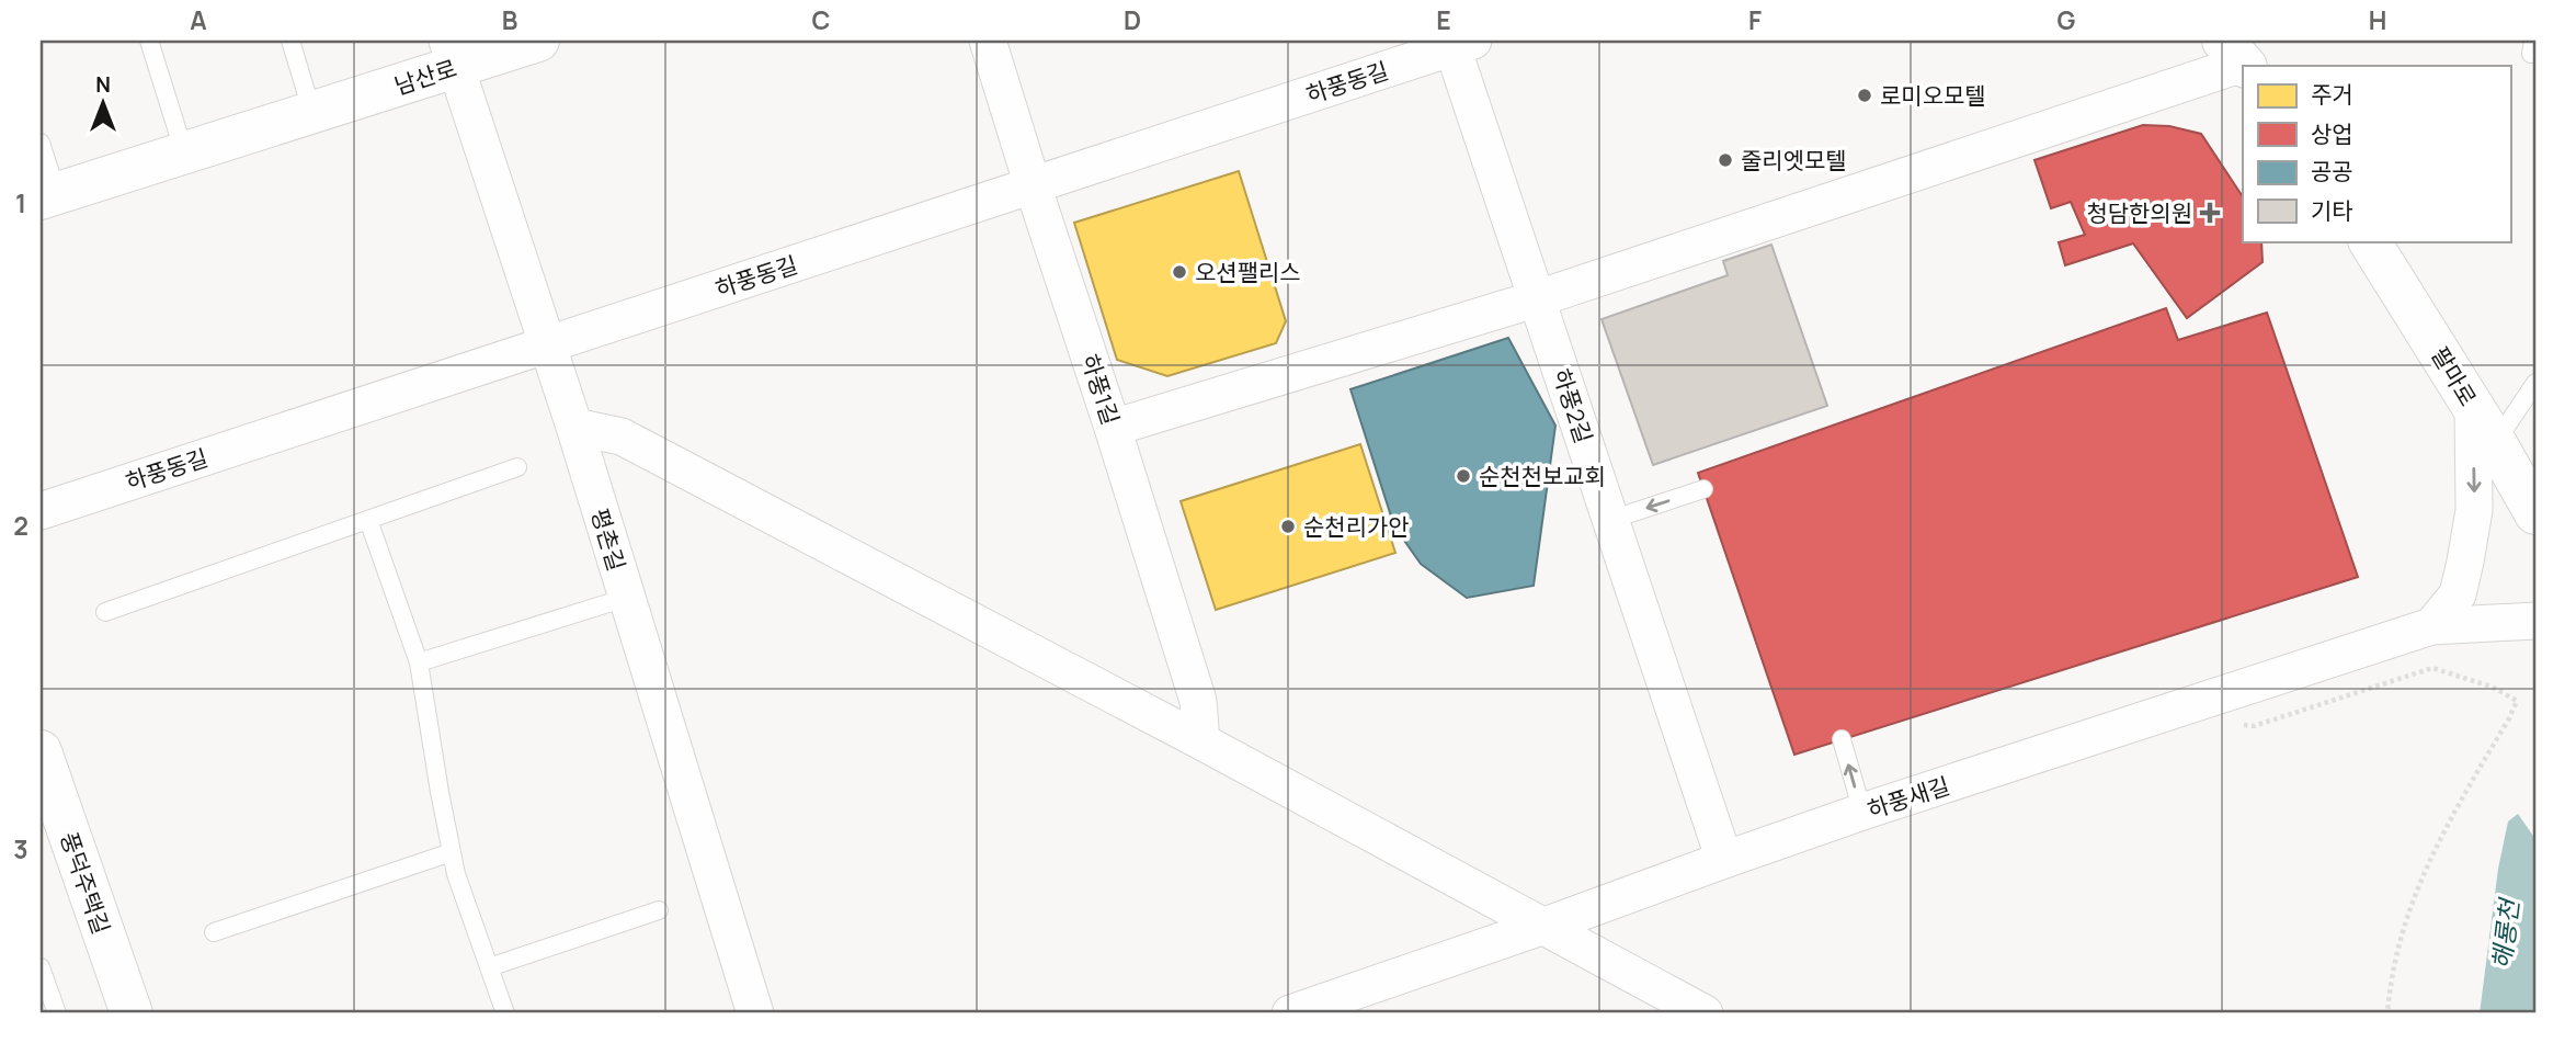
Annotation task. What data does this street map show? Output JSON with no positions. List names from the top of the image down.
{
  "streets": {
    "street": [
      "남산로",
      "하풍동길",
      "팔마로",
      "하풍1길",
      "하풍2길",
      "평촌길",
      "하풍새길",
      "풍덕주택길"
    ]
  },
  "crossings": [
    ["남산로", "평촌길"],
    ["하풍동길", "하풍1길"],
    ["하풍동길", "하풍2길"],
    ["하풍동길", "평촌길"],
    ["하풍2길", "하풍새길"]
  ],
  "water": ["해룡천"],
  "places": {
    "other": [
      "로미오모텔",
      "줄리엣모텔",
      "오션팰리스",
      "순천천보교회",
      "순천리가안"
    ],
    "health": ["청담한의원"]
  },
  "legend": [
    "주거",
    "상업",
    "공공",
    "기타"
  ],
  "north": "top",
  "grid": {
    "columns": [
      "A",
      "B",
      "C",
      "D",
      "E",
      "F",
      "G",
      "H"
    ],
    "rows": ["1", "2", "3"]
  }
}
